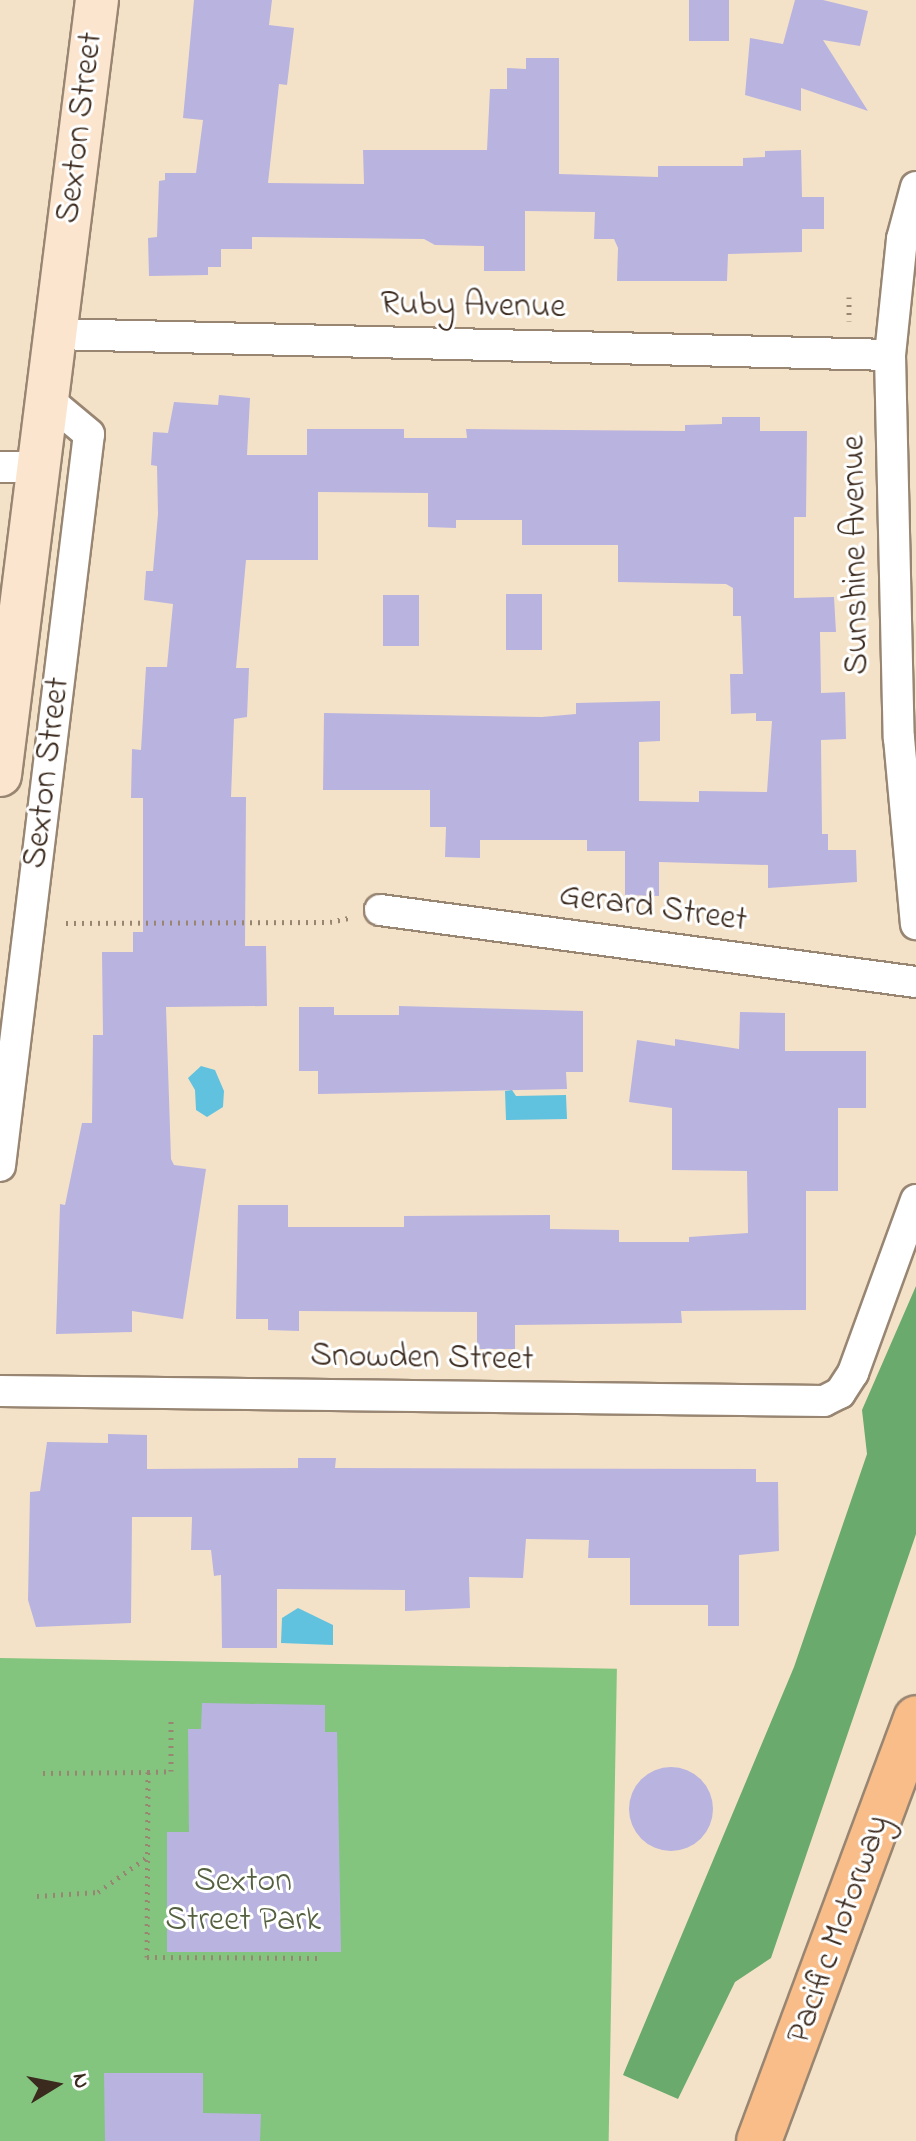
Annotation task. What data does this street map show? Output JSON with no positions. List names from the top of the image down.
{
  "streets": {
    "highway": ["Pacific Motorway"],
    "main road": ["Sexton Street"],
    "street": [
      "Ruby Avenue",
      "Sunshine Avenue",
      "Gerard Street",
      "Snowden Street"
    ]
  },
  "crossings": [
    ["Sexton Street", "Ruby Avenue"],
    ["Ruby Avenue", "Sunshine Avenue"]
  ],
  "parks": ["Sexton Street Park"],
  "north": "right"
}
